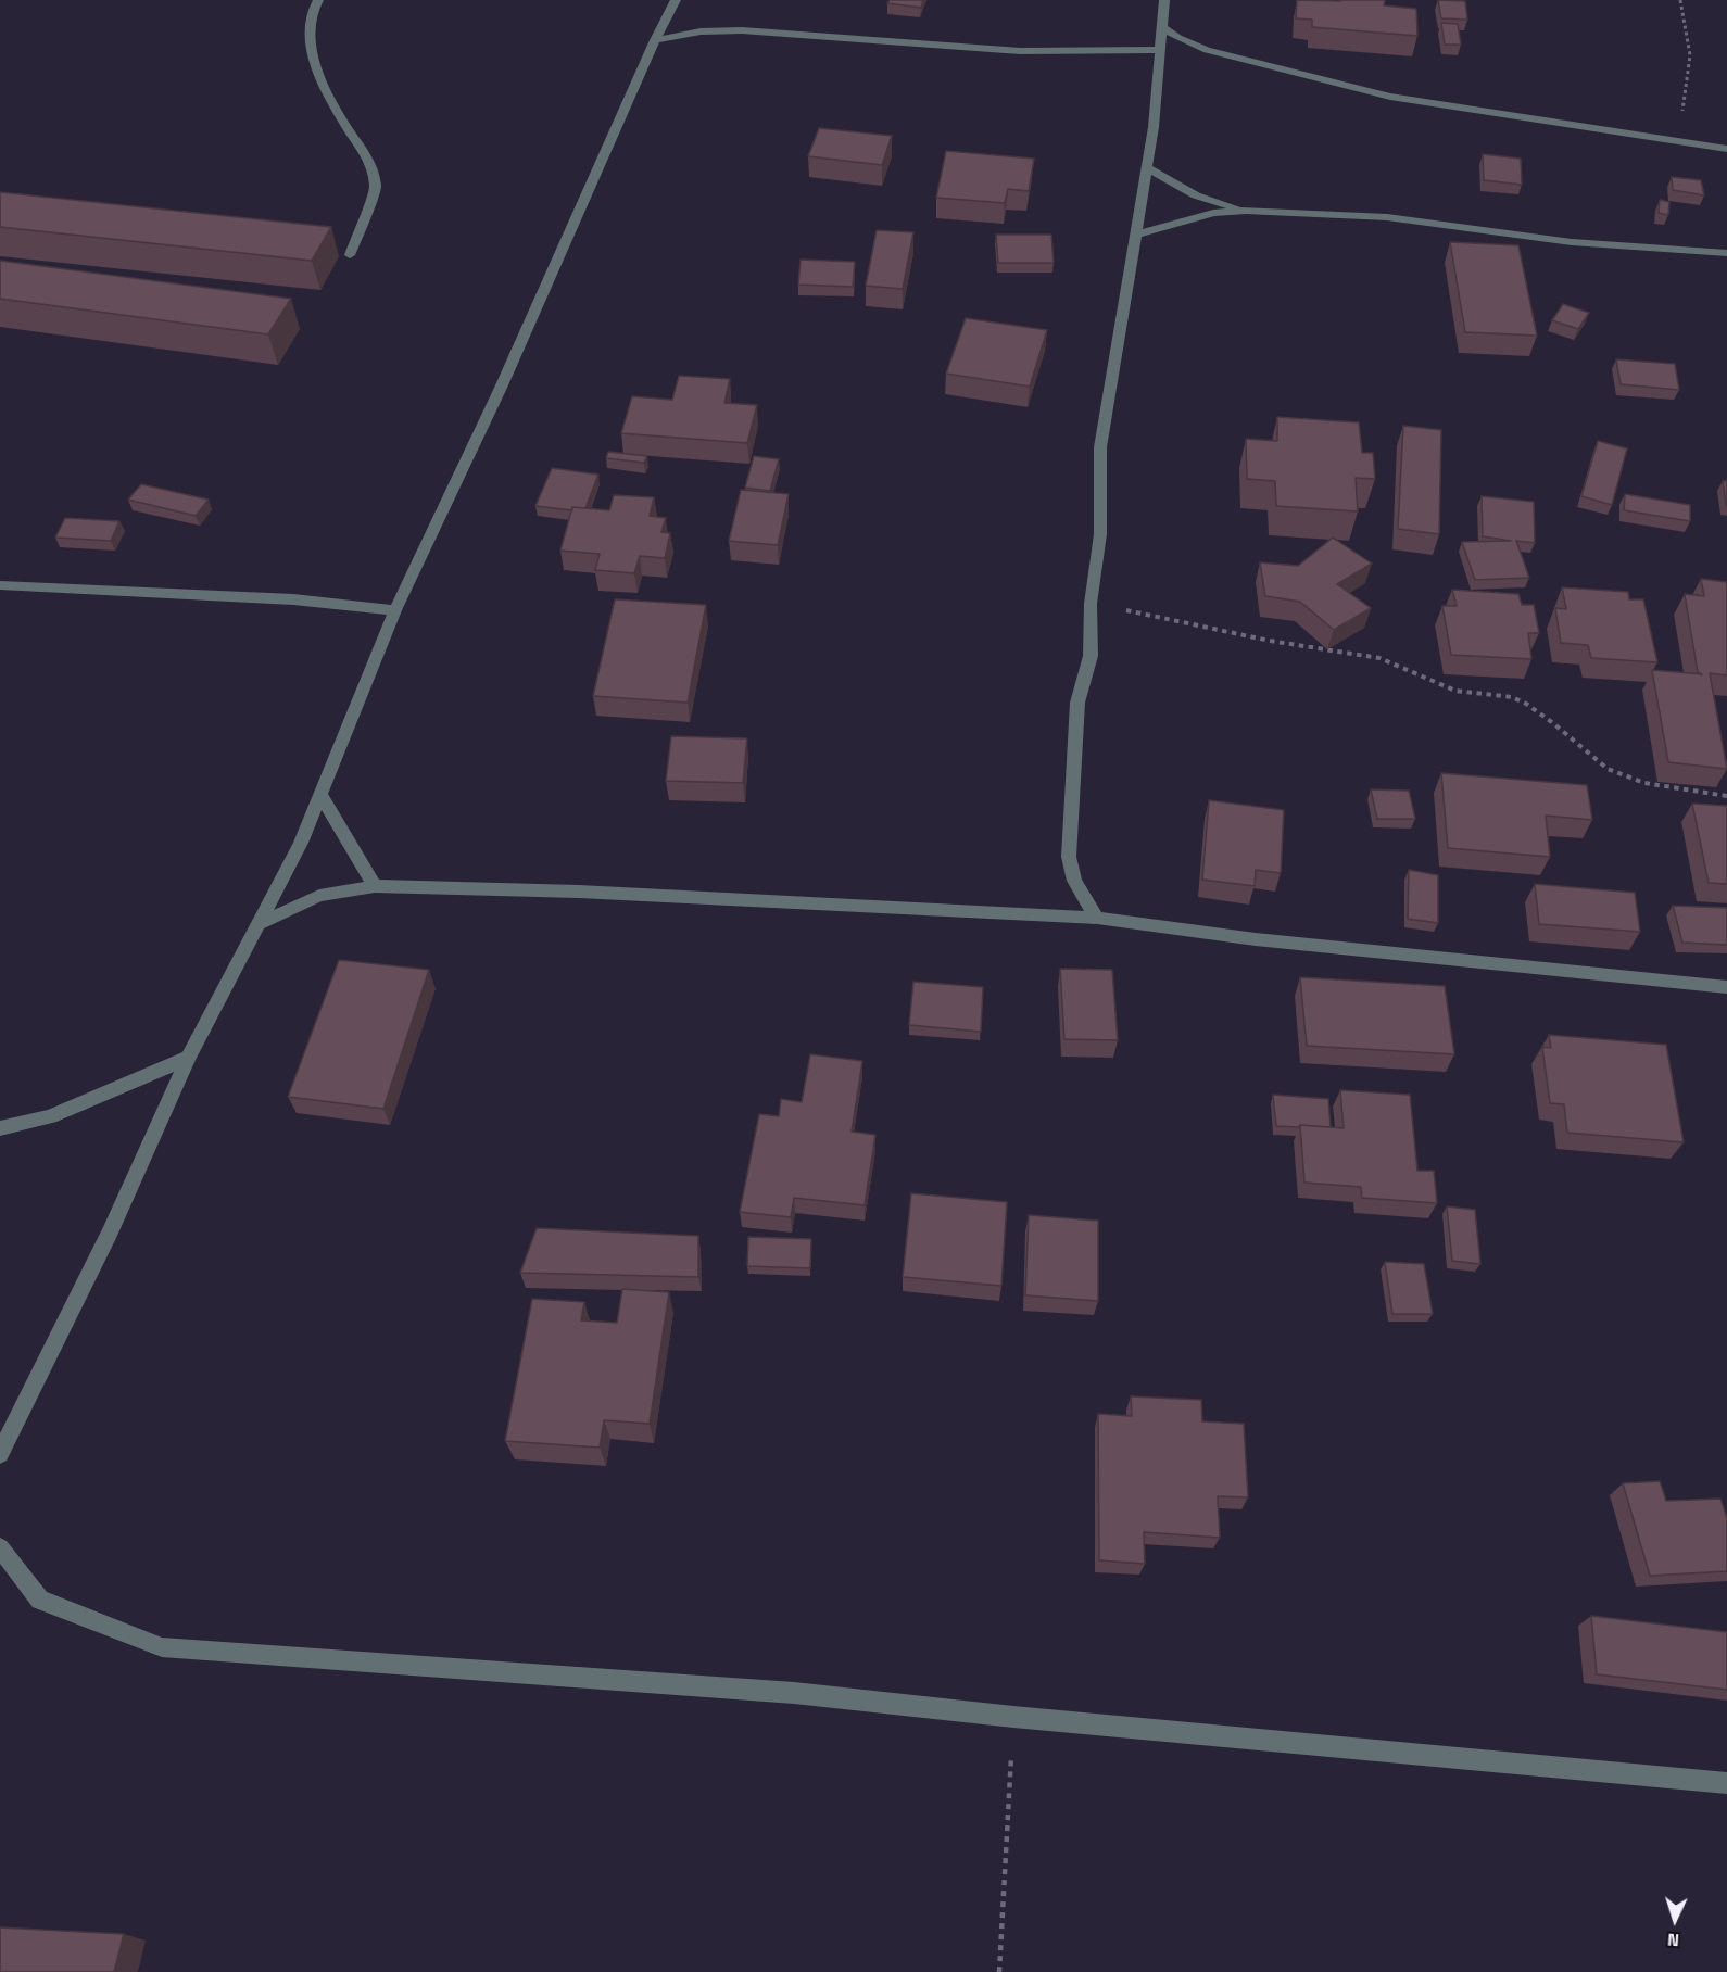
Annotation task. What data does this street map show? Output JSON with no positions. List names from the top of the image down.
{
  "north": "bottom"
}
